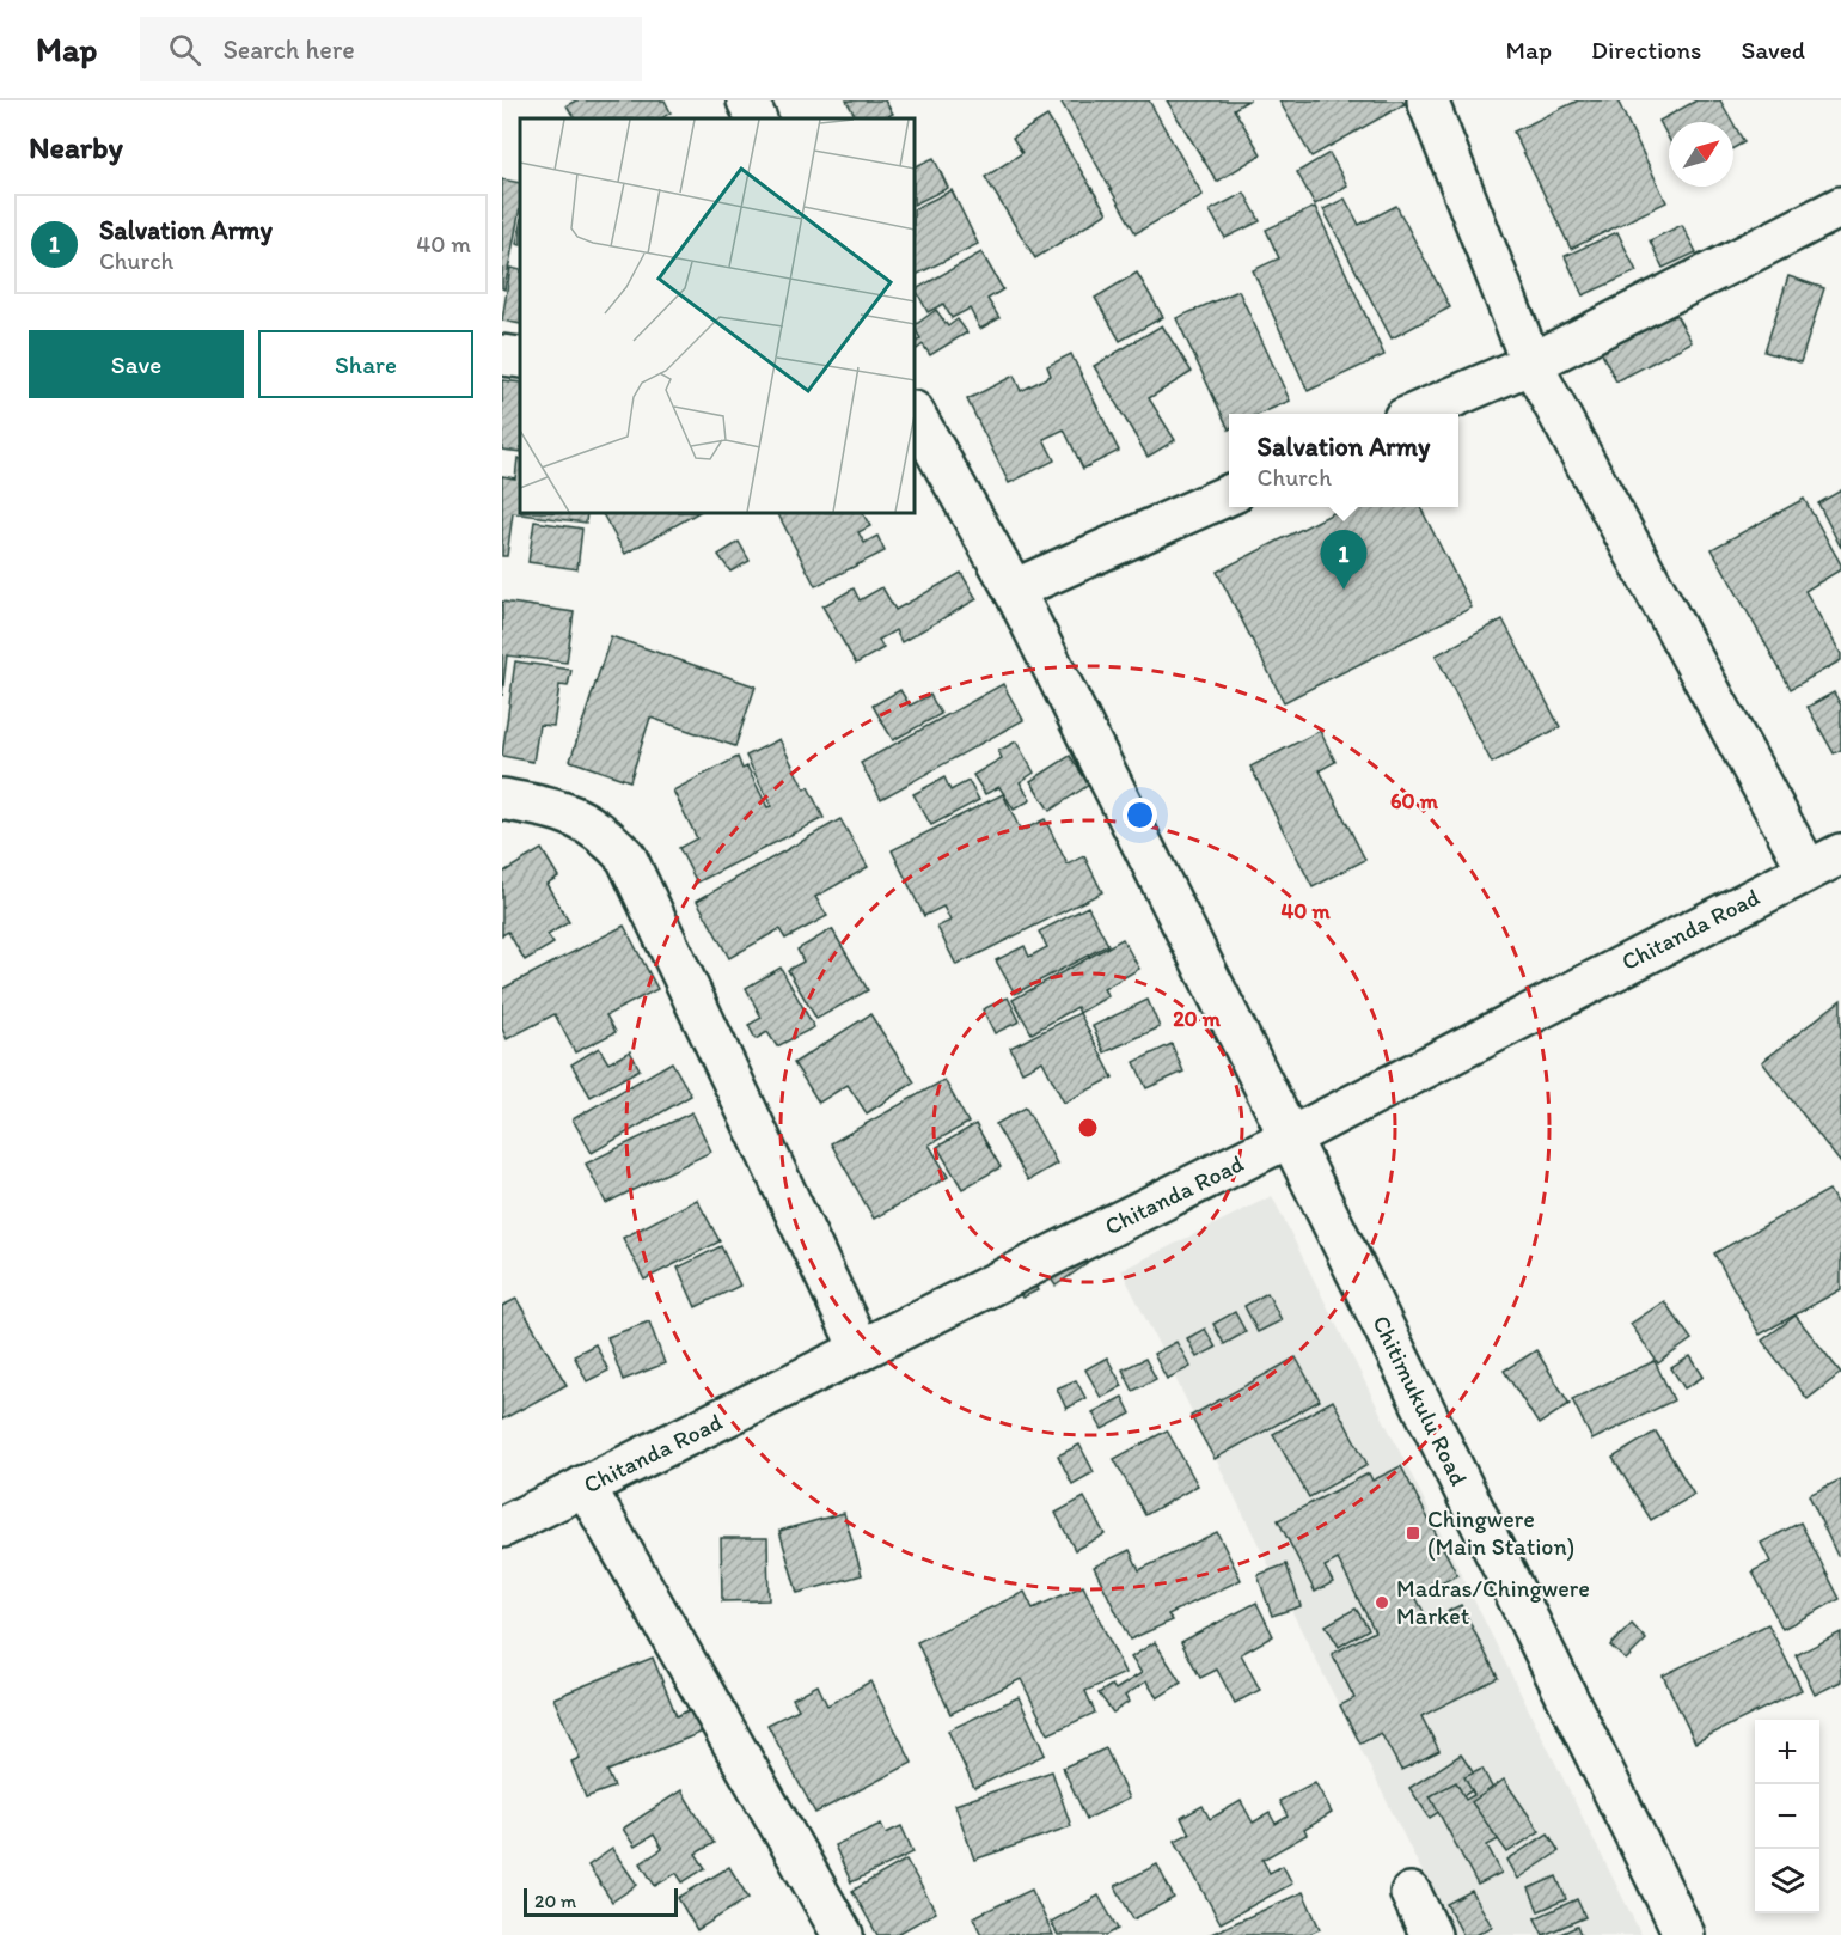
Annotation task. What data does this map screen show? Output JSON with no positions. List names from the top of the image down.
{
  "streets": {
    "street": ["Chitanda Road", "Chitimukulu Road"]
  },
  "crossings": [
    ["Chitanda Road", "Chitimukulu Road"]
  ],
  "places": {
    "transit": ["Chingwere (Main Station)"],
    "other": ["Madras/Chingwere Market"]
  },
  "scale_bar": "20 m",
  "north": "top right",
  "page": {
    "header": "Map",
    "search": "Search here",
    "nav": ["Map", "Directions", "Saved"],
    "heading": "Nearby",
    "list": [
      {
        "mark": "1",
        "name": "Salvation Army",
        "note": "Church",
        "value": "40 m"
      }
    ],
    "buttons": ["Save", "Share"],
    "popup": ["Salvation Army", "Church"],
    "pins": "1",
    "map_buttons": ["+", "−"],
    "scale": "20 m"
  },
  "rings": ["60 m", "40 m", "20 m"]
}
